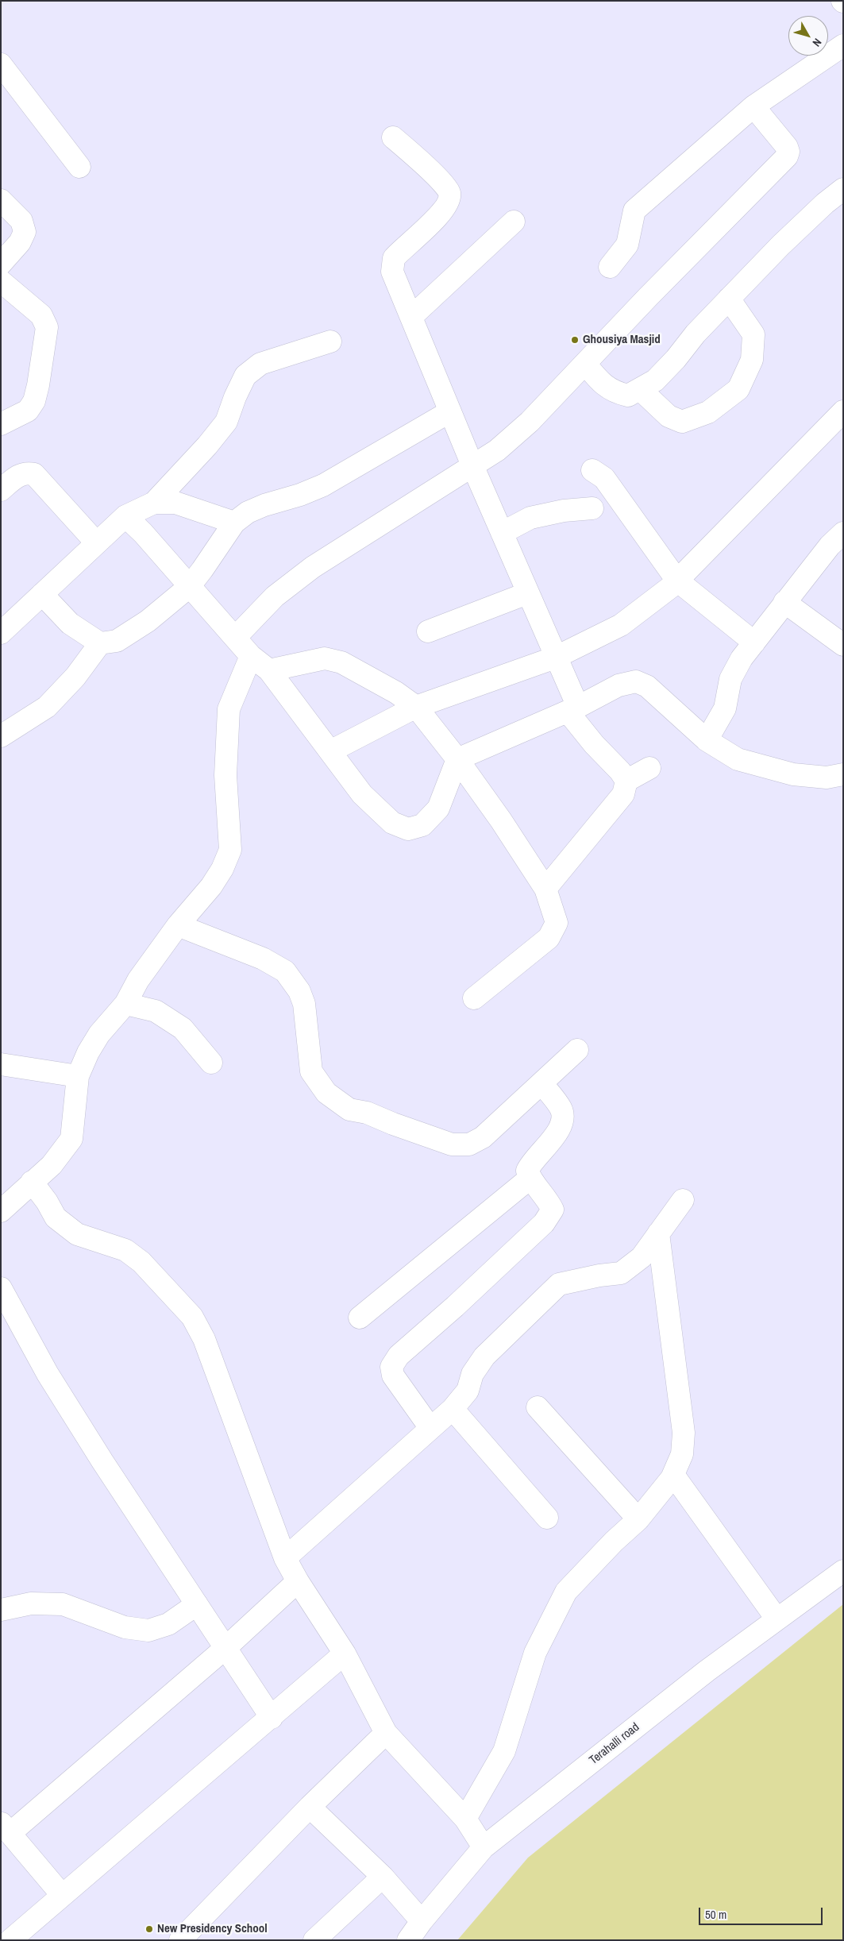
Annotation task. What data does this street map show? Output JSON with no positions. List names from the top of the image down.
{
  "streets": {
    "street": ["Terahalli road"]
  },
  "places": ["Ghousiya Masjid", "New Presidency School"],
  "scale_bar": "50 m",
  "north": "bottom right"
}
